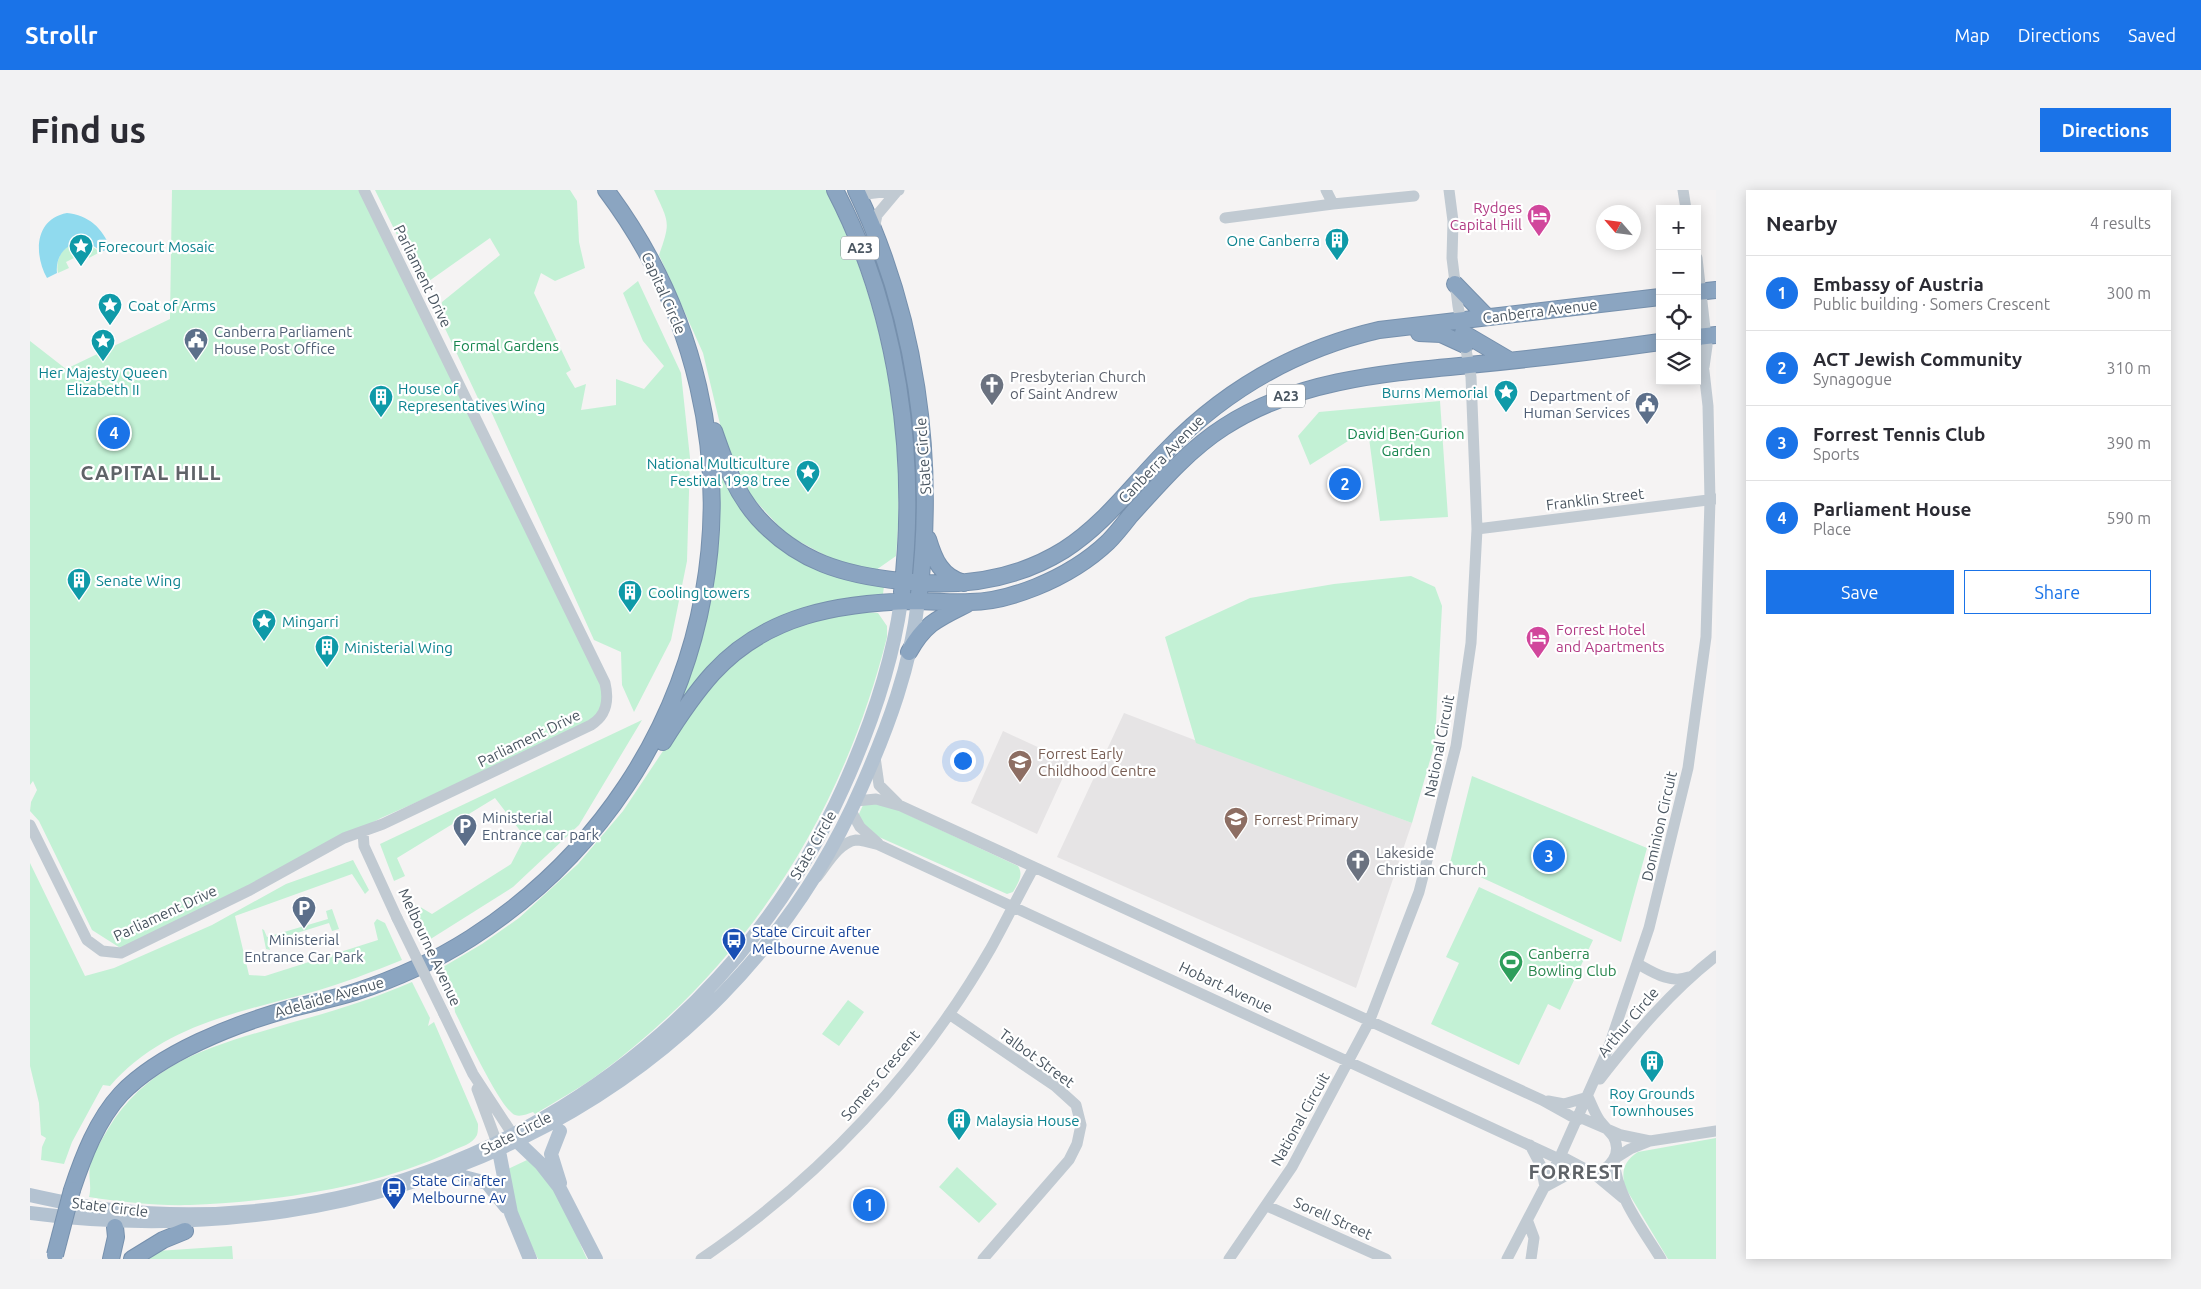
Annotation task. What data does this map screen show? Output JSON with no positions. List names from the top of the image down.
{
  "streets": {
    "highway": [
      "A23",
      "Capital Circle",
      "Canberra Avenue",
      "State Circle",
      "Adelaide Avenue"
    ],
    "main road": ["Melbourne Avenue"],
    "street": [
      "Parliament Drive",
      "Franklin Street",
      "National Circuit",
      "Dominion Circuit",
      "Hobart Avenue",
      "Arthur Circle",
      "Talbot Street",
      "Somers Crescent",
      "Sorell Street"
    ]
  },
  "crossings": [
    ["A23", "Capital Circle"],
    ["A23", "Canberra Avenue"],
    ["A23", "State Circle"],
    ["A23", "Adelaide Avenue"],
    ["Parliament Drive", "Melbourne Avenue"],
    ["Capital Circle", "Adelaide Avenue"],
    ["Canberra Avenue", "State Circle"],
    ["Canberra Avenue", "National Circuit"],
    ["Canberra Avenue", "Adelaide Avenue"],
    ["State Circle", "Melbourne Avenue"],
    ["State Circle", "Hobart Avenue"],
    ["Franklin Street", "National Circuit"],
    ["Franklin Street", "Dominion Circuit"],
    ["National Circuit", "Hobart Avenue"],
    ["National Circuit", "Sorell Street"],
    ["Dominion Circuit", "Hobart Avenue"],
    ["Dominion Circuit", "Arthur Circle"],
    ["Hobart Avenue", "Somers Crescent"],
    ["Talbot Street", "Somers Crescent"]
  ],
  "districts": ["CAPITAL HILL", "FORREST"],
  "parks": ["Formal Gardens", "David Ben-Gurion Garden"],
  "places": {
    "hotel": ["Rydges Capital Hill", "Forrest Hotel and Apartments"],
    "building": [
      "One Canberra",
      "House of Representatives Wing",
      "Senate Wing",
      "Cooling towers",
      "Ministerial Wing",
      "Roy Grounds Townhouses",
      "Malaysia House"
    ],
    "place": [
      "Forecourt Mosaic",
      "Coat of Arms",
      "Her Majesty Queen Elizabeth II",
      "Burns Memorial",
      "National Multiculture Festival 1998 tree",
      "Mingarri"
    ],
    "public building": ["Canberra Parliament House Post Office", "Department of Human Services"],
    "church": ["Presbyterian Church of Saint Andrew", "Lakeside Christian Church"],
    "school or university": ["Forrest Early Childhood Centre", "Forrest Primary"],
    "parking": ["Ministerial Entrance car park", "Ministerial Entrance Car Park"],
    "bus stop": ["State Circuit after Melbourne Avenue", "State Cir after Melbourne Av"],
    "sports": ["Canberra Bowling Club"]
  },
  "north": "top left",
  "page": {
    "header": "Strollr",
    "nav": ["Map", "Directions", "Saved"],
    "buttons": [
      "Directions",
      ["Save", "Share"]
    ],
    "title": "Find us",
    "heading": ["Nearby", "4 results"],
    "map_buttons": ["+", "−"],
    "list": [
      {
        "mark": "1",
        "name": "Embassy of Austria",
        "note": "Public building · Somers Crescent",
        "value": "300 m"
      },
      {
        "mark": "2",
        "name": "ACT Jewish Community",
        "note": "Synagogue",
        "value": "310 m"
      },
      {
        "mark": "3",
        "name": "Forrest Tennis Club",
        "note": "Sports",
        "value": "390 m"
      },
      {
        "mark": "4",
        "name": "Parliament House",
        "note": "Place",
        "value": "590 m"
      }
    ],
    "pins": [
      "4",
      "2",
      "3",
      "1"
    ]
  }
}
